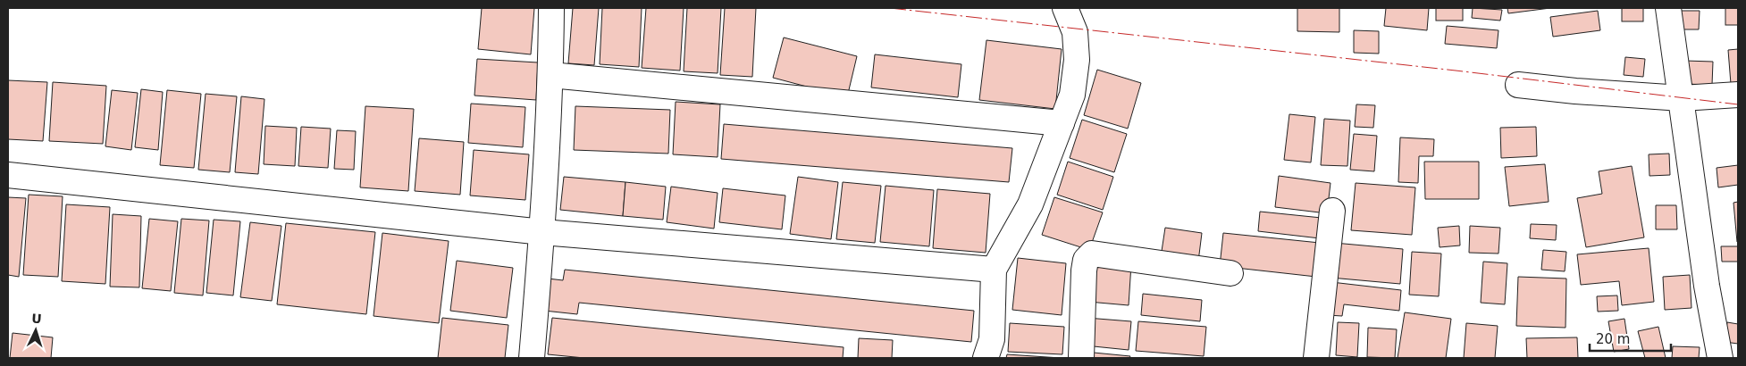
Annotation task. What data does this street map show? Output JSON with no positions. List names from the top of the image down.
{
  "scale_bar": "20 m",
  "north": "top"
}
